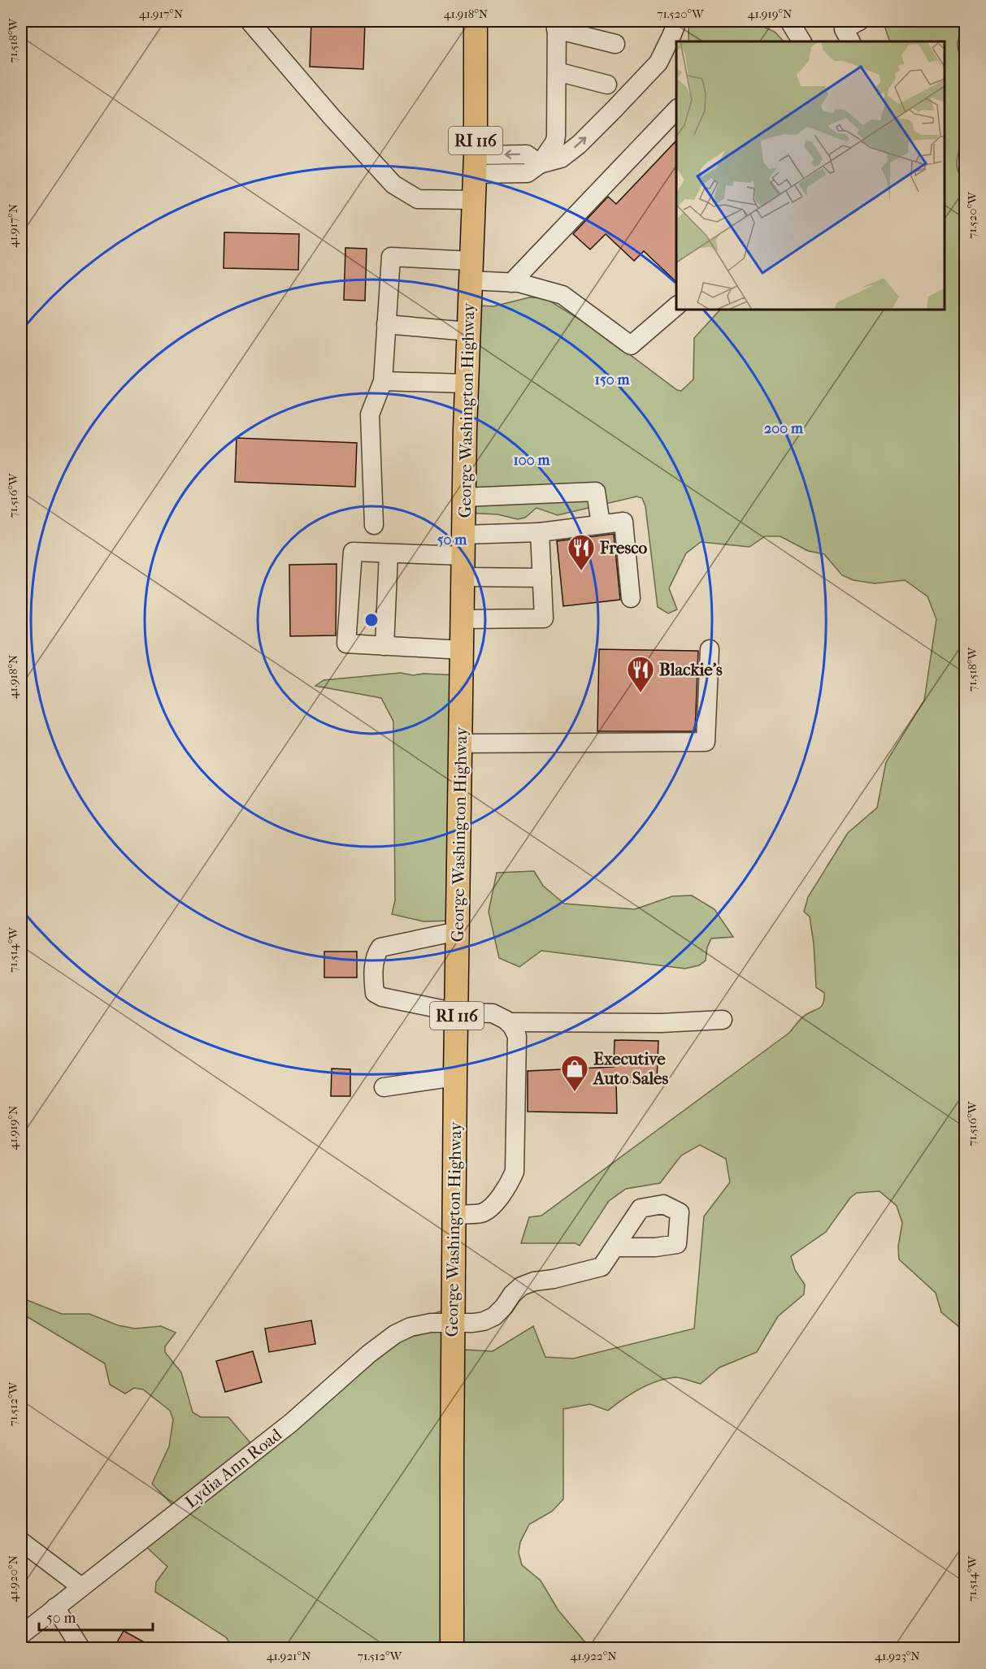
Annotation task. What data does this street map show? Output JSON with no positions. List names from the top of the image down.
{
  "streets": {
    "main road": ["RI 116", "George Washington Highway"],
    "street": ["Lydia Ann Road"]
  },
  "crossings": [
    ["George Washington Highway", "Lydia Ann Road"]
  ],
  "places": {
    "restaurant": ["Fresco", "Blackie's"],
    "shop": ["Executive Auto Sales"]
  },
  "scale_bar": "50 m",
  "coordinates": [
    "41.917°N",
    "41.918°N",
    "71.520°W",
    "41.919°N",
    "71.518°W",
    "71.516°W",
    "71.514°W",
    "71.512°W",
    "41.920°N",
    "41.921°N",
    "41.922°N",
    "41.923°N"
  ],
  "rings": [
    "150 m",
    "200 m",
    "100 m",
    "50 m"
  ]
}
